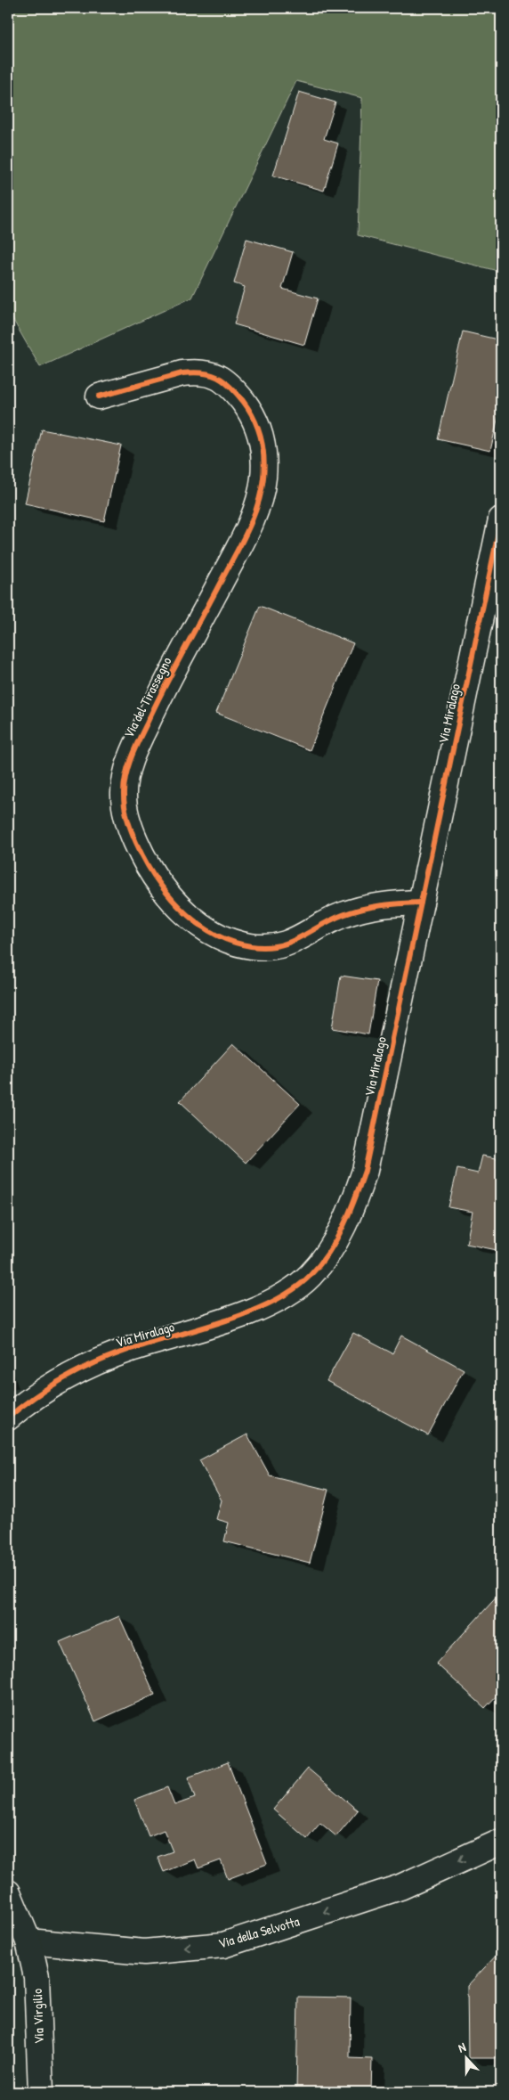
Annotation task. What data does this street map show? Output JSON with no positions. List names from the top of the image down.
{
  "streets": {
    "street": [
      "Via del Tirassegno",
      "Via Miralago",
      "Via della Selvotta",
      "Via Virgilio"
    ]
  },
  "crossings": [
    ["Via del Tirassegno", "Via Miralago"],
    ["Via della Selvotta", "Via Virgilio"]
  ],
  "one_way": ["Via della Selvotta"],
  "north": "top"
}
